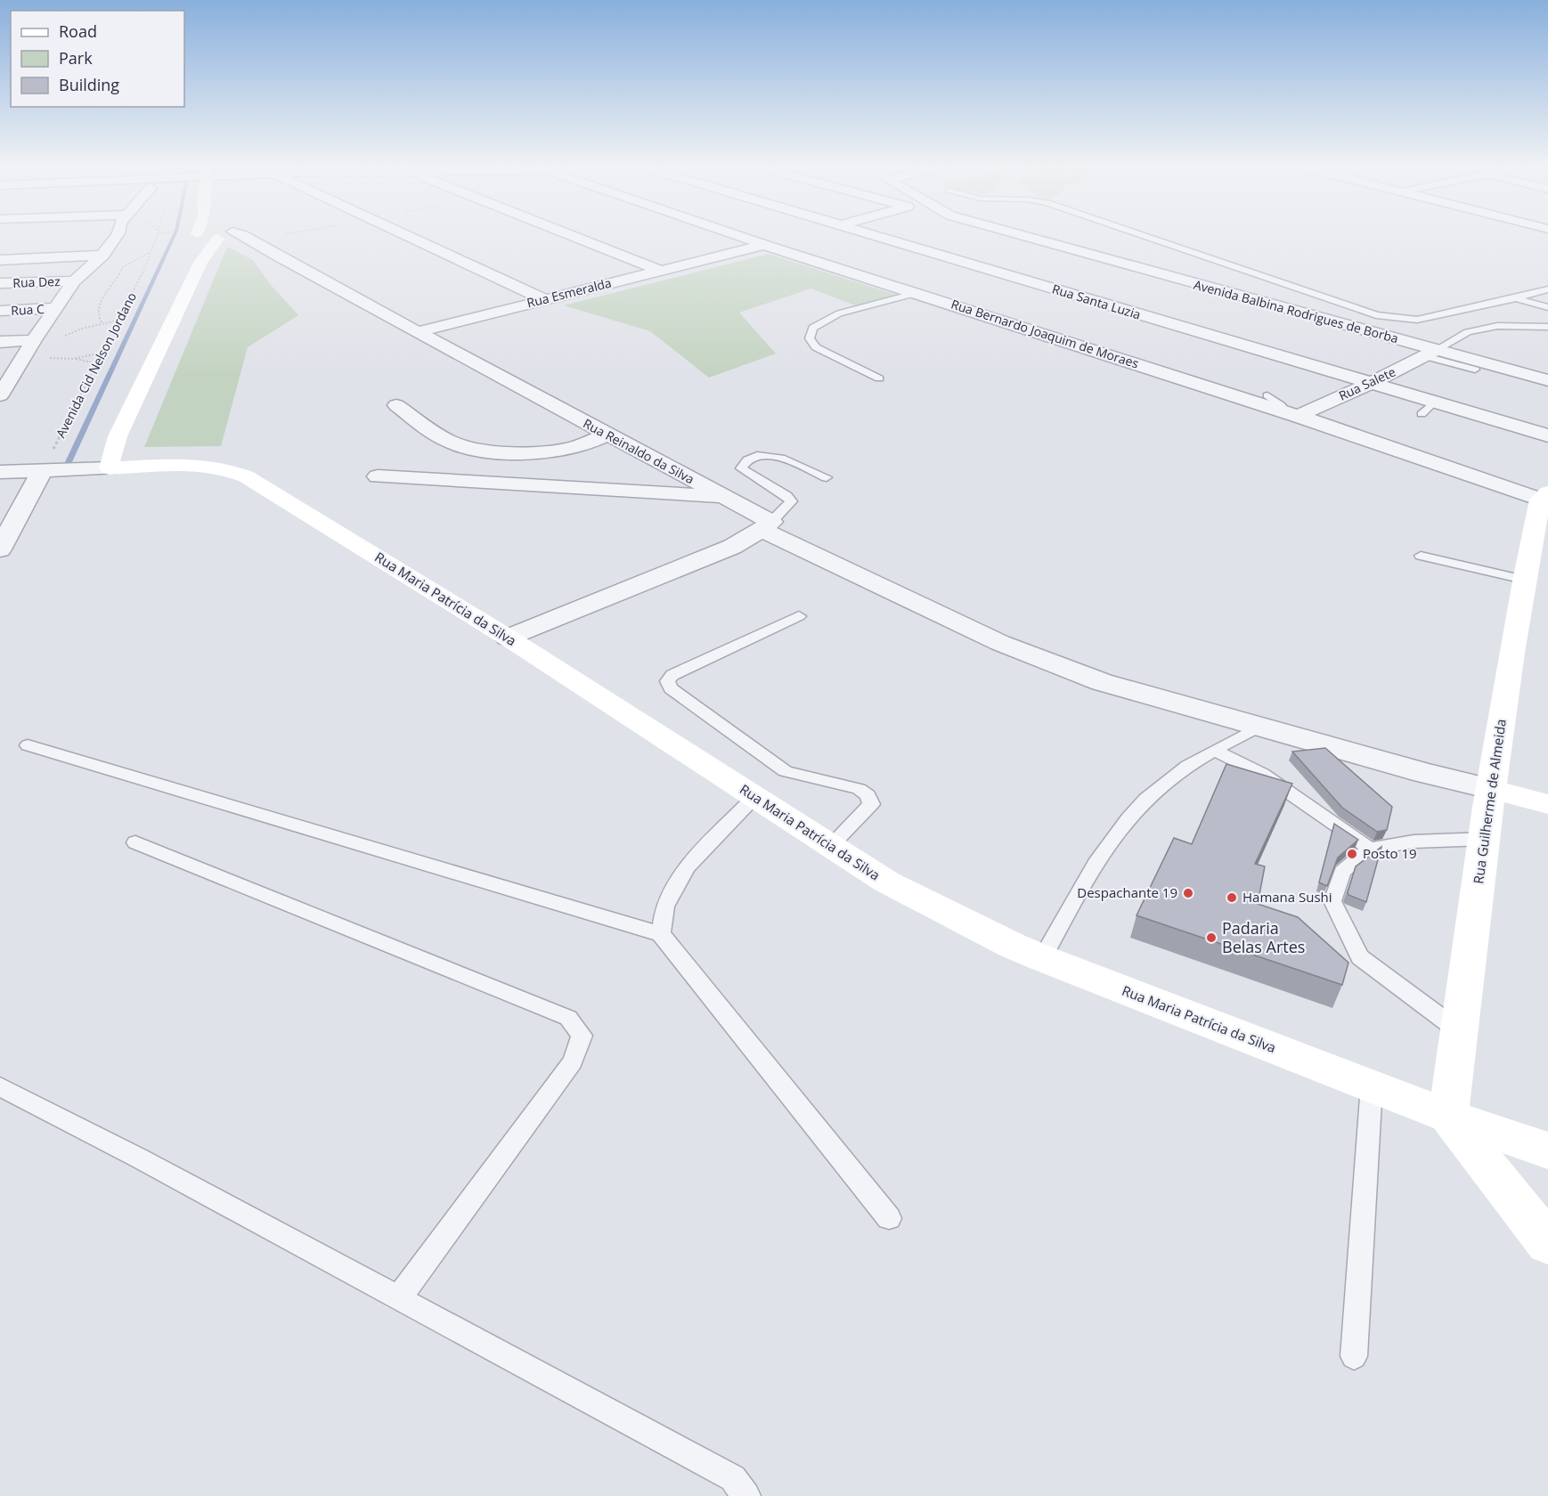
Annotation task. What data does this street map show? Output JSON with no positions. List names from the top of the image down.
{
  "streets": {
    "street": [
      "Rua Dez",
      "Rua Esmeralda",
      "Rua Santa Luzia",
      "Rua C",
      "Avenida Balbina Rodrigues de Borba",
      "Rua Bernardo Joaquim de Moraes",
      "Rua Salete",
      "Rua Reinaldo da Silva",
      "Rua Maria Patrícia da Silva",
      "Rua Guilherme de Almeida"
    ],
    "path": ["Avenida Cid Nelson Jordano"]
  },
  "crossings": [
    ["Rua Esmeralda", "Rua Bernardo Joaquim de Moraes"],
    ["Rua Esmeralda", "Rua Reinaldo da Silva"],
    ["Rua Santa Luzia", "Rua Salete"],
    ["Avenida Balbina Rodrigues de Borba", "Rua Salete"],
    ["Rua Bernardo Joaquim de Moraes", "Rua Salete"],
    ["Rua Bernardo Joaquim de Moraes", "Rua Guilherme de Almeida"],
    ["Rua Reinaldo da Silva", "Rua Guilherme de Almeida"],
    ["Rua Maria Patrícia da Silva", "Rua Guilherme de Almeida"]
  ],
  "places": [
    "Posto 19",
    "Despachante 19",
    "Hamana Sushi",
    "Padaria Belas Artes"
  ],
  "legend": ["Road", "Park", "Building"]
}
